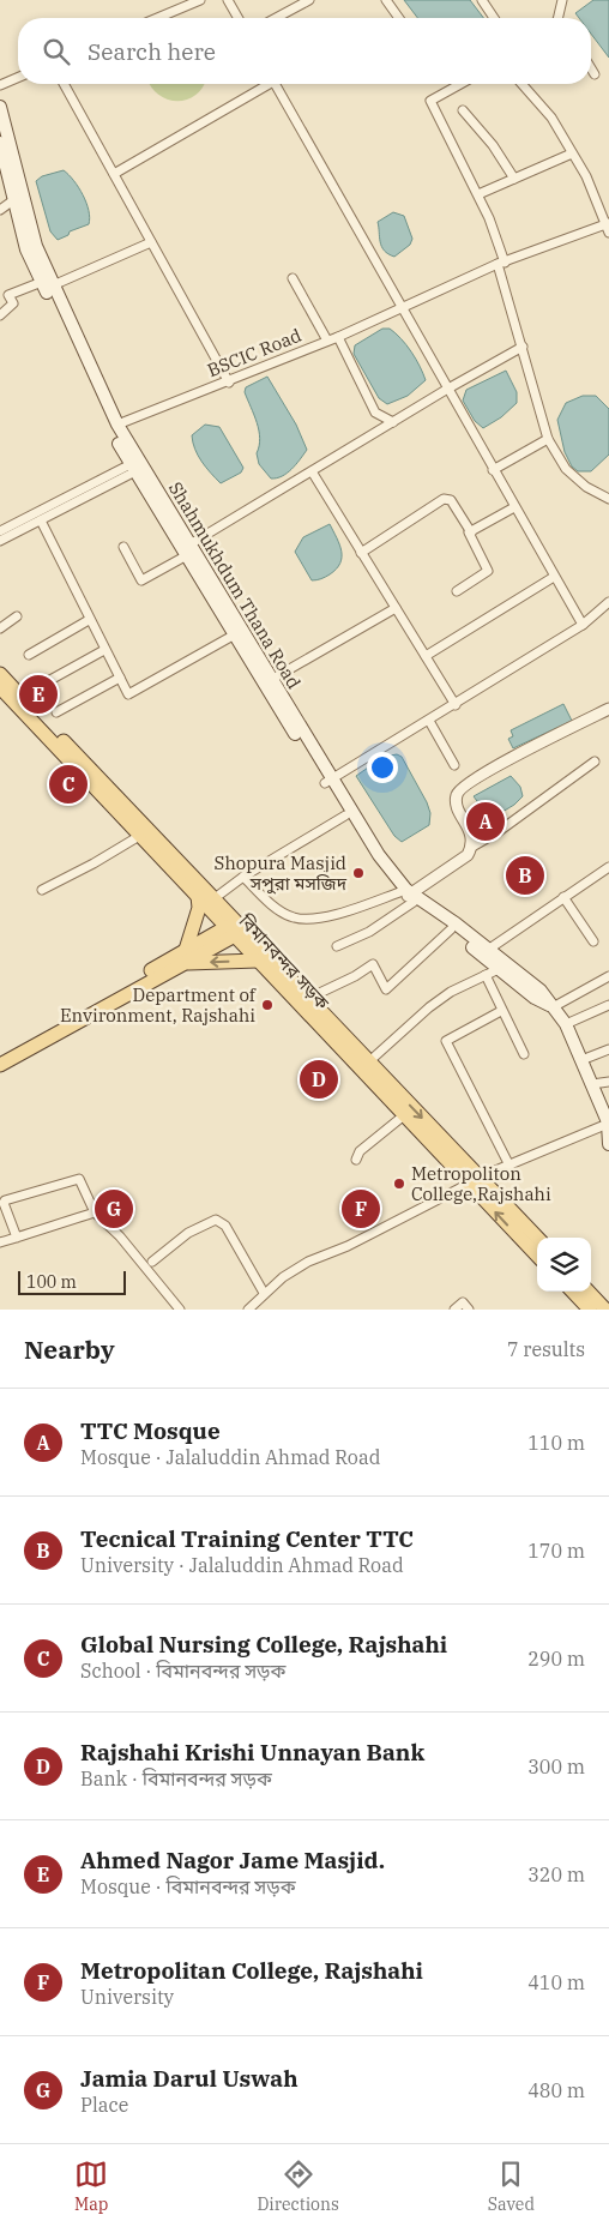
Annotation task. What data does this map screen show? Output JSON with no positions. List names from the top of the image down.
{
  "streets": {
    "main road": ["Shahmukhdum Thana Road", "বিমানবন্দর সড়ক"],
    "street": ["BSCIC Road"]
  },
  "crossings": [
    ["BSCIC Road", "Shahmukhdum Thana Road"]
  ],
  "places": ["Shopura Masjid সপুরা মসজিদ", "Department of Environment, Rajshahi", "Metropoliton College,Rajshahi"],
  "scale_bar": "100 m",
  "page": {
    "search": "Search here",
    "pins": [
      "E",
      "C",
      "A",
      "B",
      "D",
      "F",
      "G"
    ],
    "scale": "100 m",
    "heading": ["Nearby", "7 results"],
    "list": [
      {
        "mark": "A",
        "name": "TTC Mosque",
        "note": "Mosque · Jalaluddin Ahmad Road",
        "value": "110 m"
      },
      {
        "mark": "B",
        "name": "Tecnical Training Center TTC",
        "note": "University · Jalaluddin Ahmad Road",
        "value": "170 m"
      },
      {
        "mark": "C",
        "name": "Global Nursing College, Rajshahi",
        "note": "School · বিমানবন্দর সড়ক",
        "value": "290 m"
      },
      {
        "mark": "D",
        "name": "Rajshahi Krishi Unnayan Bank",
        "note": "Bank · বিমানবন্দর সড়ক",
        "value": "300 m"
      },
      {
        "mark": "E",
        "name": "Ahmed Nagor Jame Masjid.",
        "note": "Mosque · বিমানবন্দর সড়ক",
        "value": "320 m"
      },
      {
        "mark": "F",
        "name": "Metropolitan College, Rajshahi",
        "note": "University",
        "value": "410 m"
      },
      {
        "mark": "G",
        "name": "Jamia Darul Uswah",
        "note": "Place",
        "value": "480 m"
      }
    ],
    "nav": ["Map", "Directions", "Saved"]
  }
}
